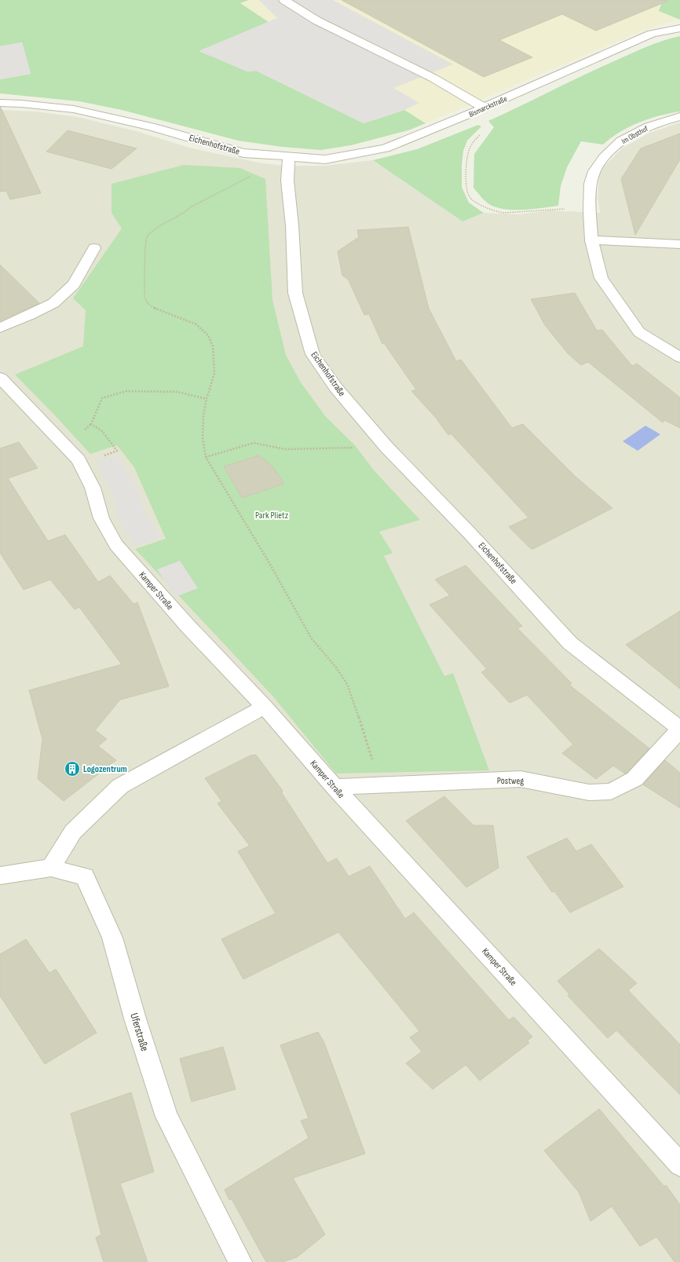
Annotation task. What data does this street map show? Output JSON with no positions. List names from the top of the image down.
{
  "streets": {
    "street": [
      "Bismarckstraße",
      "Im Obsthof",
      "Eichenhofstraße",
      "Kamper Straße",
      "Postweg",
      "Uferstraße"
    ]
  },
  "crossings": [
    ["Bismarckstraße", "Eichenhofstraße"],
    ["Eichenhofstraße", "Postweg"],
    ["Kamper Straße", "Postweg"]
  ],
  "parks": ["Park Plietz"],
  "places": {
    "building": ["Logozentrum"]
  }
}
